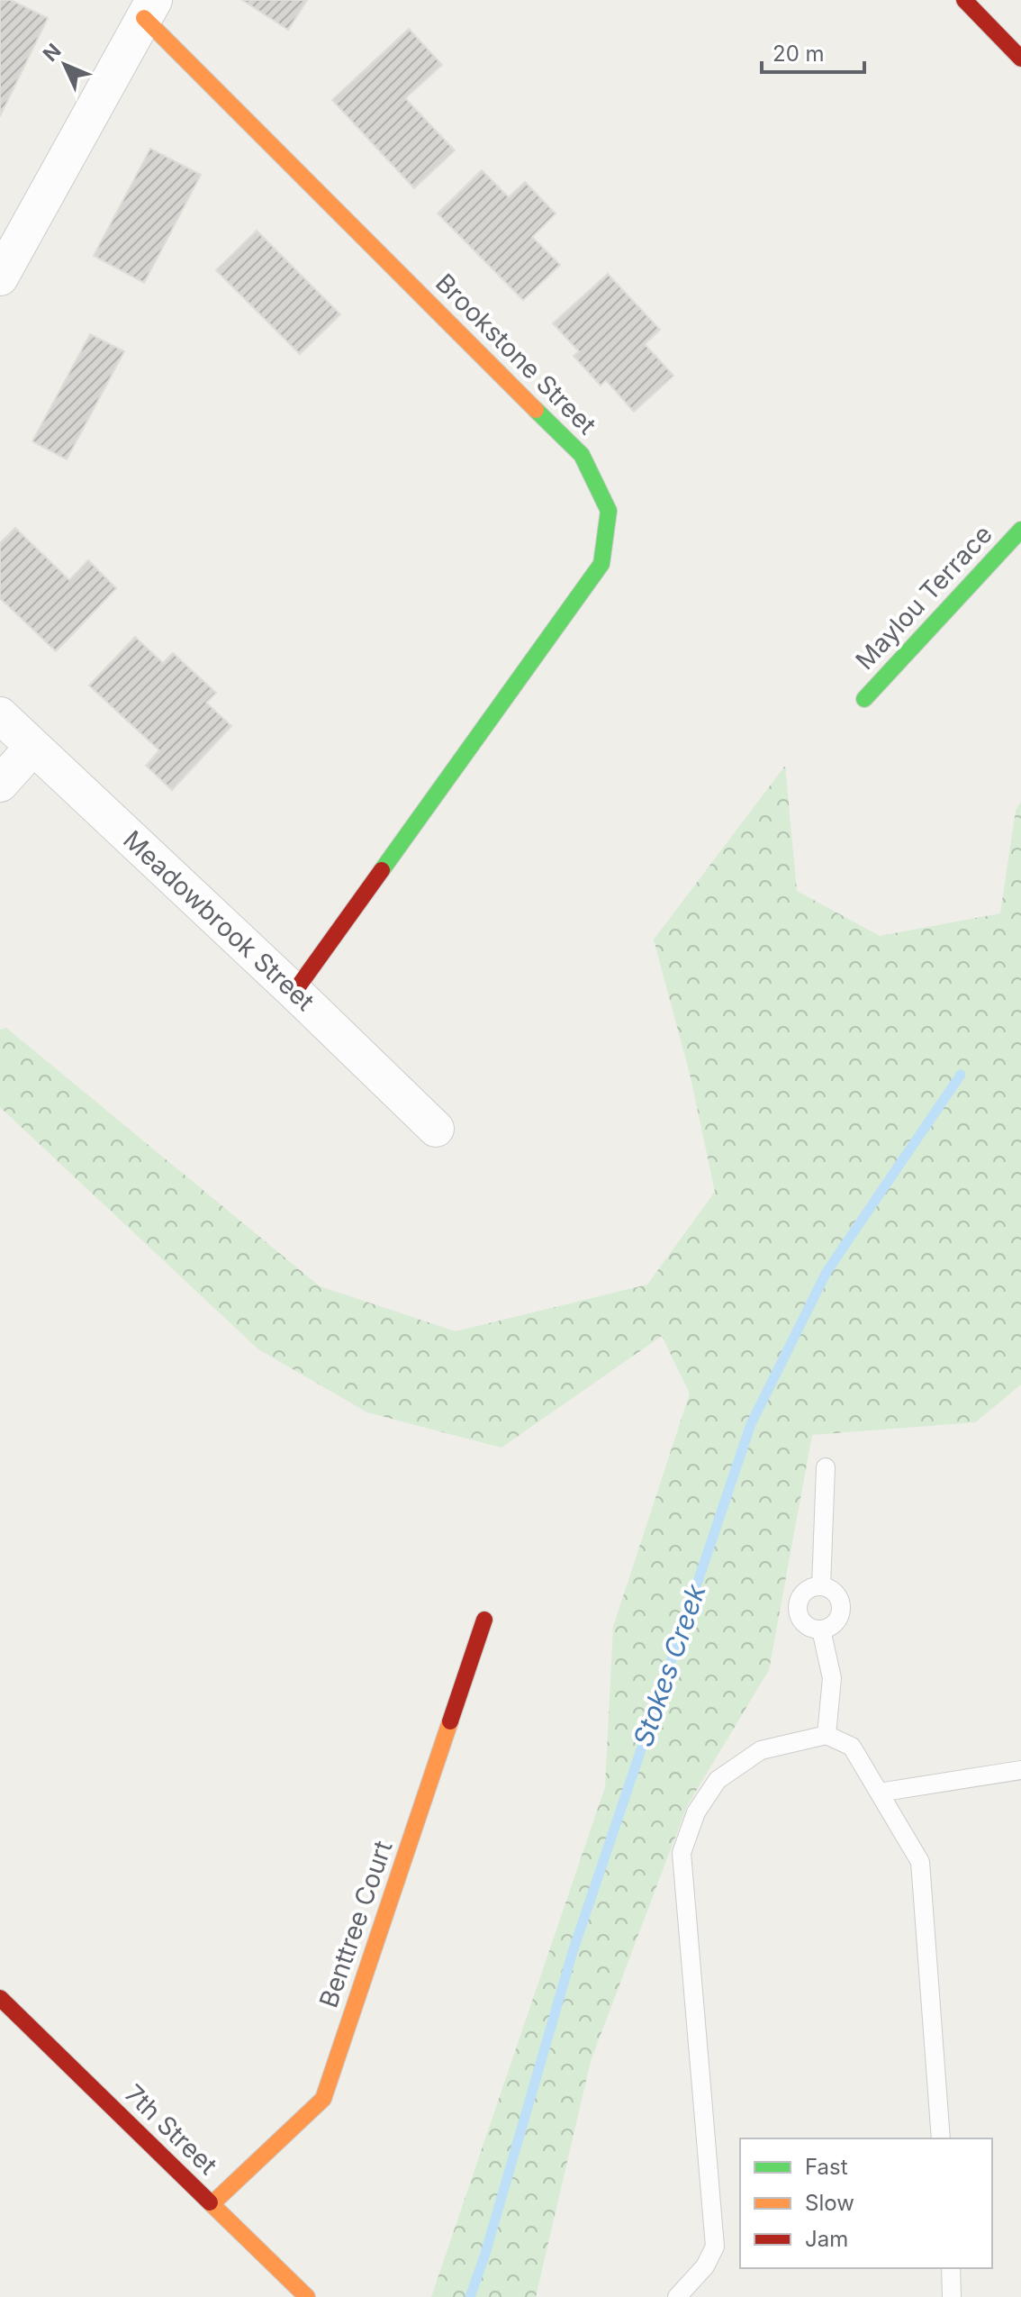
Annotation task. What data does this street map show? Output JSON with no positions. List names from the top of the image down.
{
  "streets": {
    "street": [
      "Brookstone Street",
      "Maylou Terrace",
      "Meadowbrook Street",
      "Benttree Court",
      "7th Street"
    ]
  },
  "crossings": [
    ["Brookstone Street", "Meadowbrook Street"],
    ["Benttree Court", "7th Street"]
  ],
  "water": ["Stokes Creek"],
  "legend": ["Fast", "Slow", "Jam"],
  "scale_bar": "20 m",
  "north": "top left"
}
